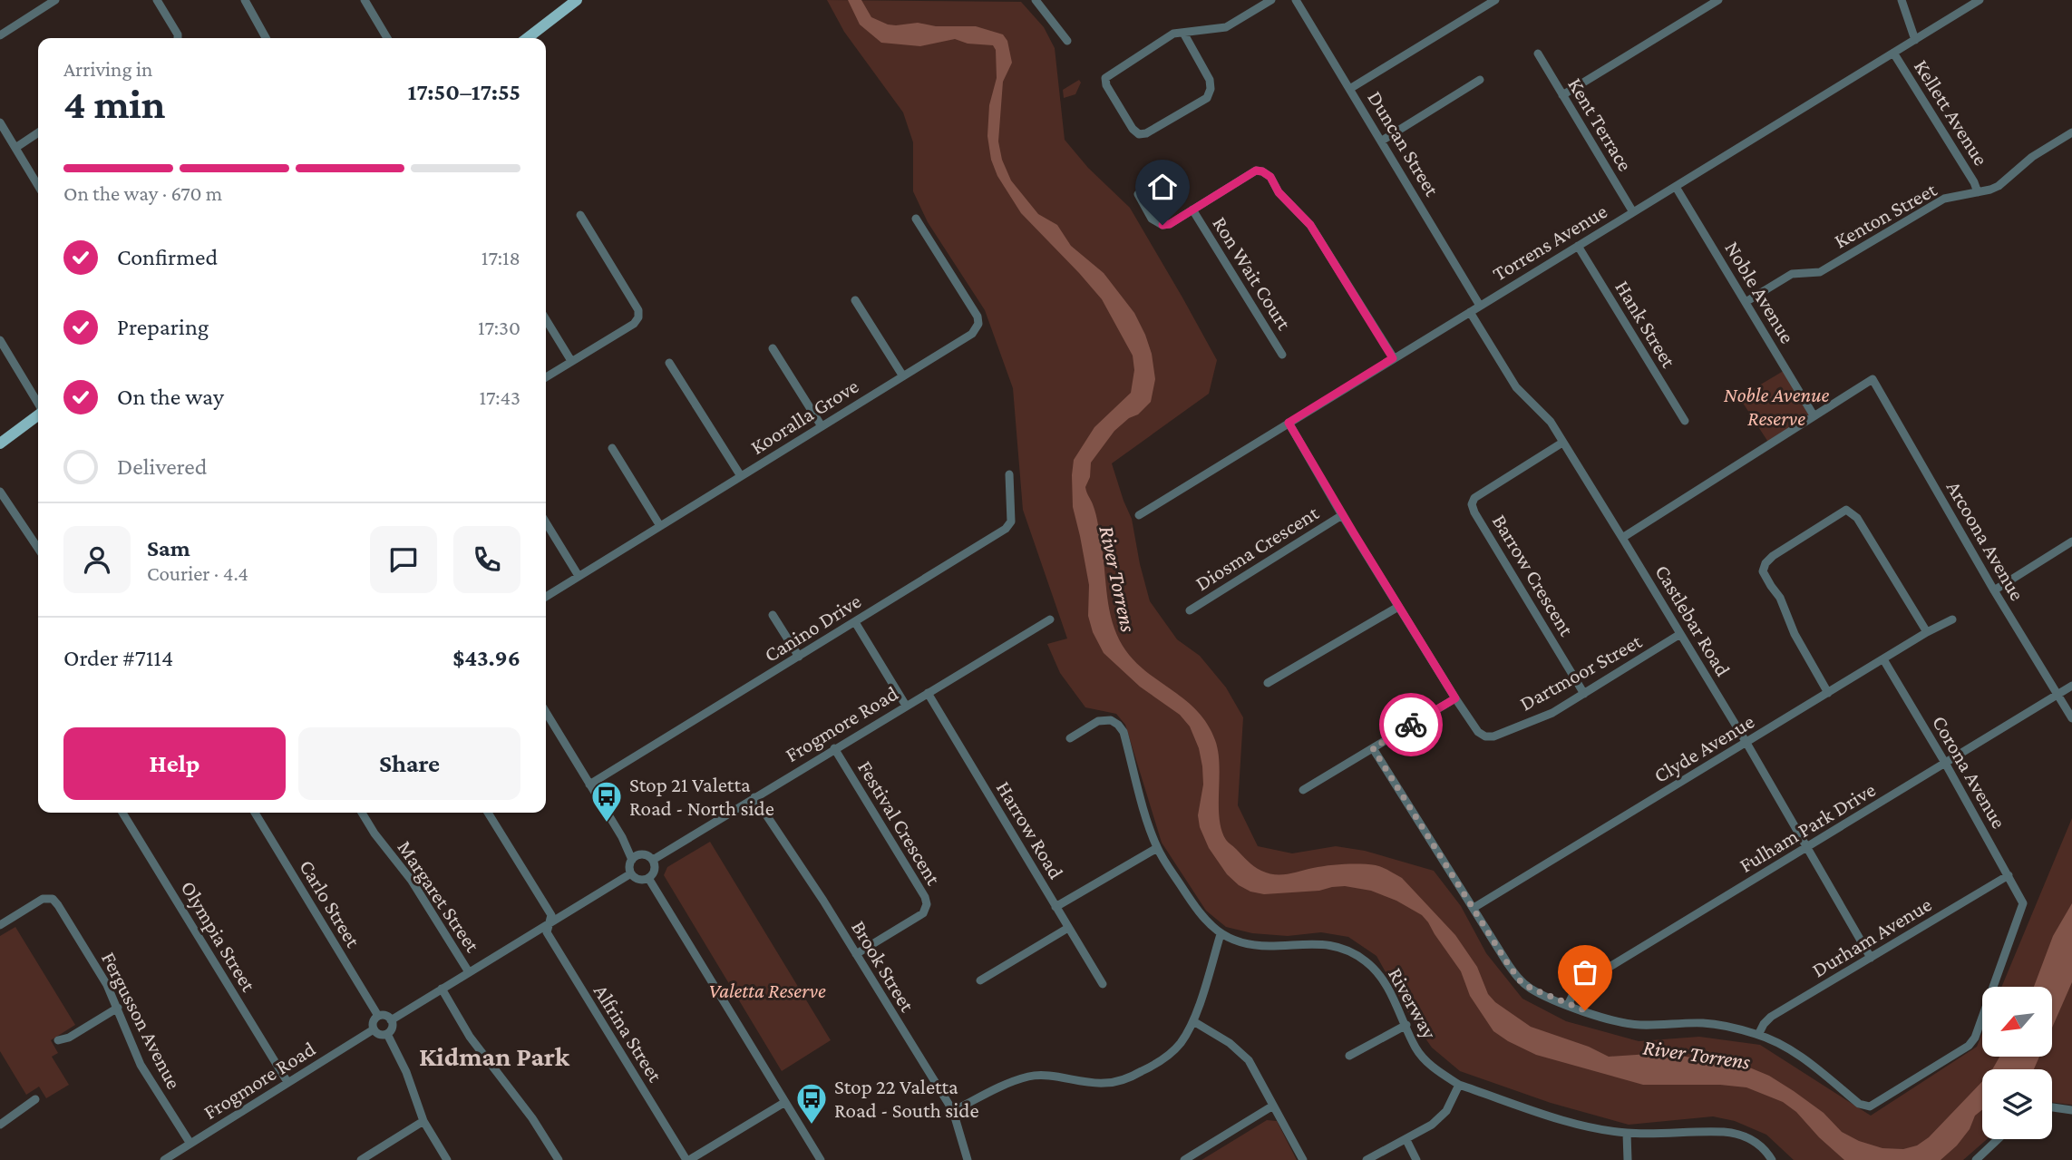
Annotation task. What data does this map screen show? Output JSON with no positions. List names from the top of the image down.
{
  "streets": {
    "street": [
      "Kellett Avenue",
      "Kent Terrace",
      "Duncan Street",
      "Kenton Street",
      "Torrens Avenue",
      "Ron Wait Court",
      "Noble Avenue",
      "Hank Street",
      "Kooralla Grove",
      "Arcoona Avenue",
      "Diosma Crescent",
      "Barrow Crescent",
      "Castlebar Road",
      "Canino Drive",
      "Dartmoor Street",
      "Frogmore Road",
      "Clyde Avenue",
      "Corona Avenue",
      "Festival Crescent",
      "Fulham Park Drive",
      "Harrow Road",
      "Margaret Street",
      "Carlo Street",
      "Olympia Street",
      "Durham Avenue",
      "Brook Street",
      "Riverway",
      "Fergusson Avenue",
      "Alfrina Street"
    ]
  },
  "crossings": [
    ["Kellett Avenue", "Kenton Street"],
    ["Kellett Avenue", "Torrens Avenue"],
    ["Kent Terrace", "Torrens Avenue"],
    ["Duncan Street", "Torrens Avenue"],
    ["Kenton Street", "Noble Avenue"],
    ["Torrens Avenue", "Noble Avenue"],
    ["Torrens Avenue", "Hank Street"],
    ["Torrens Avenue", "Castlebar Road"],
    ["Torrens Avenue", "Dartmoor Street"],
    ["Noble Avenue", "Arcoona Avenue"],
    ["Arcoona Avenue", "Fulham Park Drive"],
    ["Diosma Crescent", "Dartmoor Street"],
    ["Barrow Crescent", "Castlebar Road"],
    ["Barrow Crescent", "Dartmoor Street"],
    ["Castlebar Road", "Dartmoor Street"],
    ["Castlebar Road", "Clyde Avenue"],
    ["Castlebar Road", "Fulham Park Drive"],
    ["Castlebar Road", "Durham Avenue"],
    ["Frogmore Road", "Festival Crescent"],
    ["Frogmore Road", "Harrow Road"],
    ["Frogmore Road", "Carlo Street"],
    ["Frogmore Road", "Olympia Street"],
    ["Frogmore Road", "Brook Street"],
    ["Frogmore Road", "Fergusson Avenue"],
    ["Clyde Avenue", "Corona Avenue"],
    ["Corona Avenue", "Fulham Park Drive"],
    ["Corona Avenue", "Durham Avenue"],
    ["Festival Crescent", "Brook Street"]
  ],
  "districts": ["Kidman Park"],
  "water": ["River Torrens"],
  "parks": ["Noble Avenue Reserve", "Valetta Reserve"],
  "places": {
    "bus stop": ["Stop 21 Valetta Road - North side", "Stop 22 Valetta Road - South side"]
  },
  "north": "bottom left",
  "page": {
    "heading": ["4 min", "Arriving in", "17:50–17:55"],
    "panel": [
      "Sam",
      "Courier · 4.4",
      "Order #7114",
      "$43.96"
    ],
    "bar": "On the way · 670 m",
    "list": [
      ["Confirmed", "17:18"],
      ["Preparing", "17:30"],
      ["On the way", "17:43"],
      "Delivered"
    ],
    "buttons": ["Help", "Share"]
  }
}
